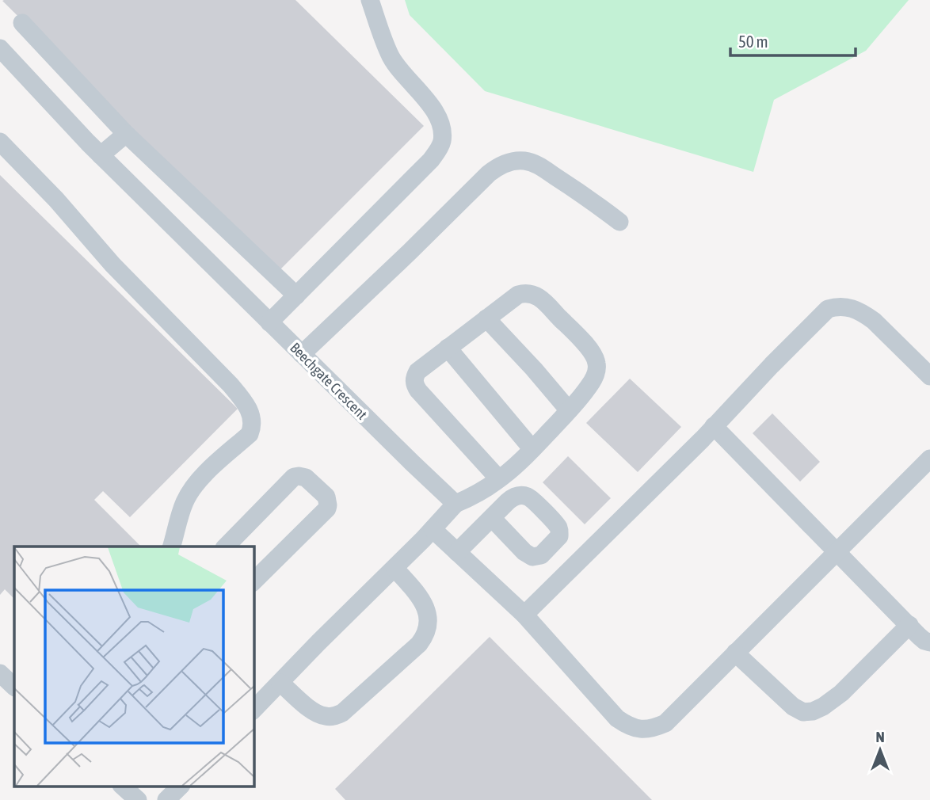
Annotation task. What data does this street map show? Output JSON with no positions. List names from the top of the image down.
{
  "streets": {
    "lane": ["Beechgate Crescent"]
  },
  "scale_bar": "50 m",
  "north": "top"
}
